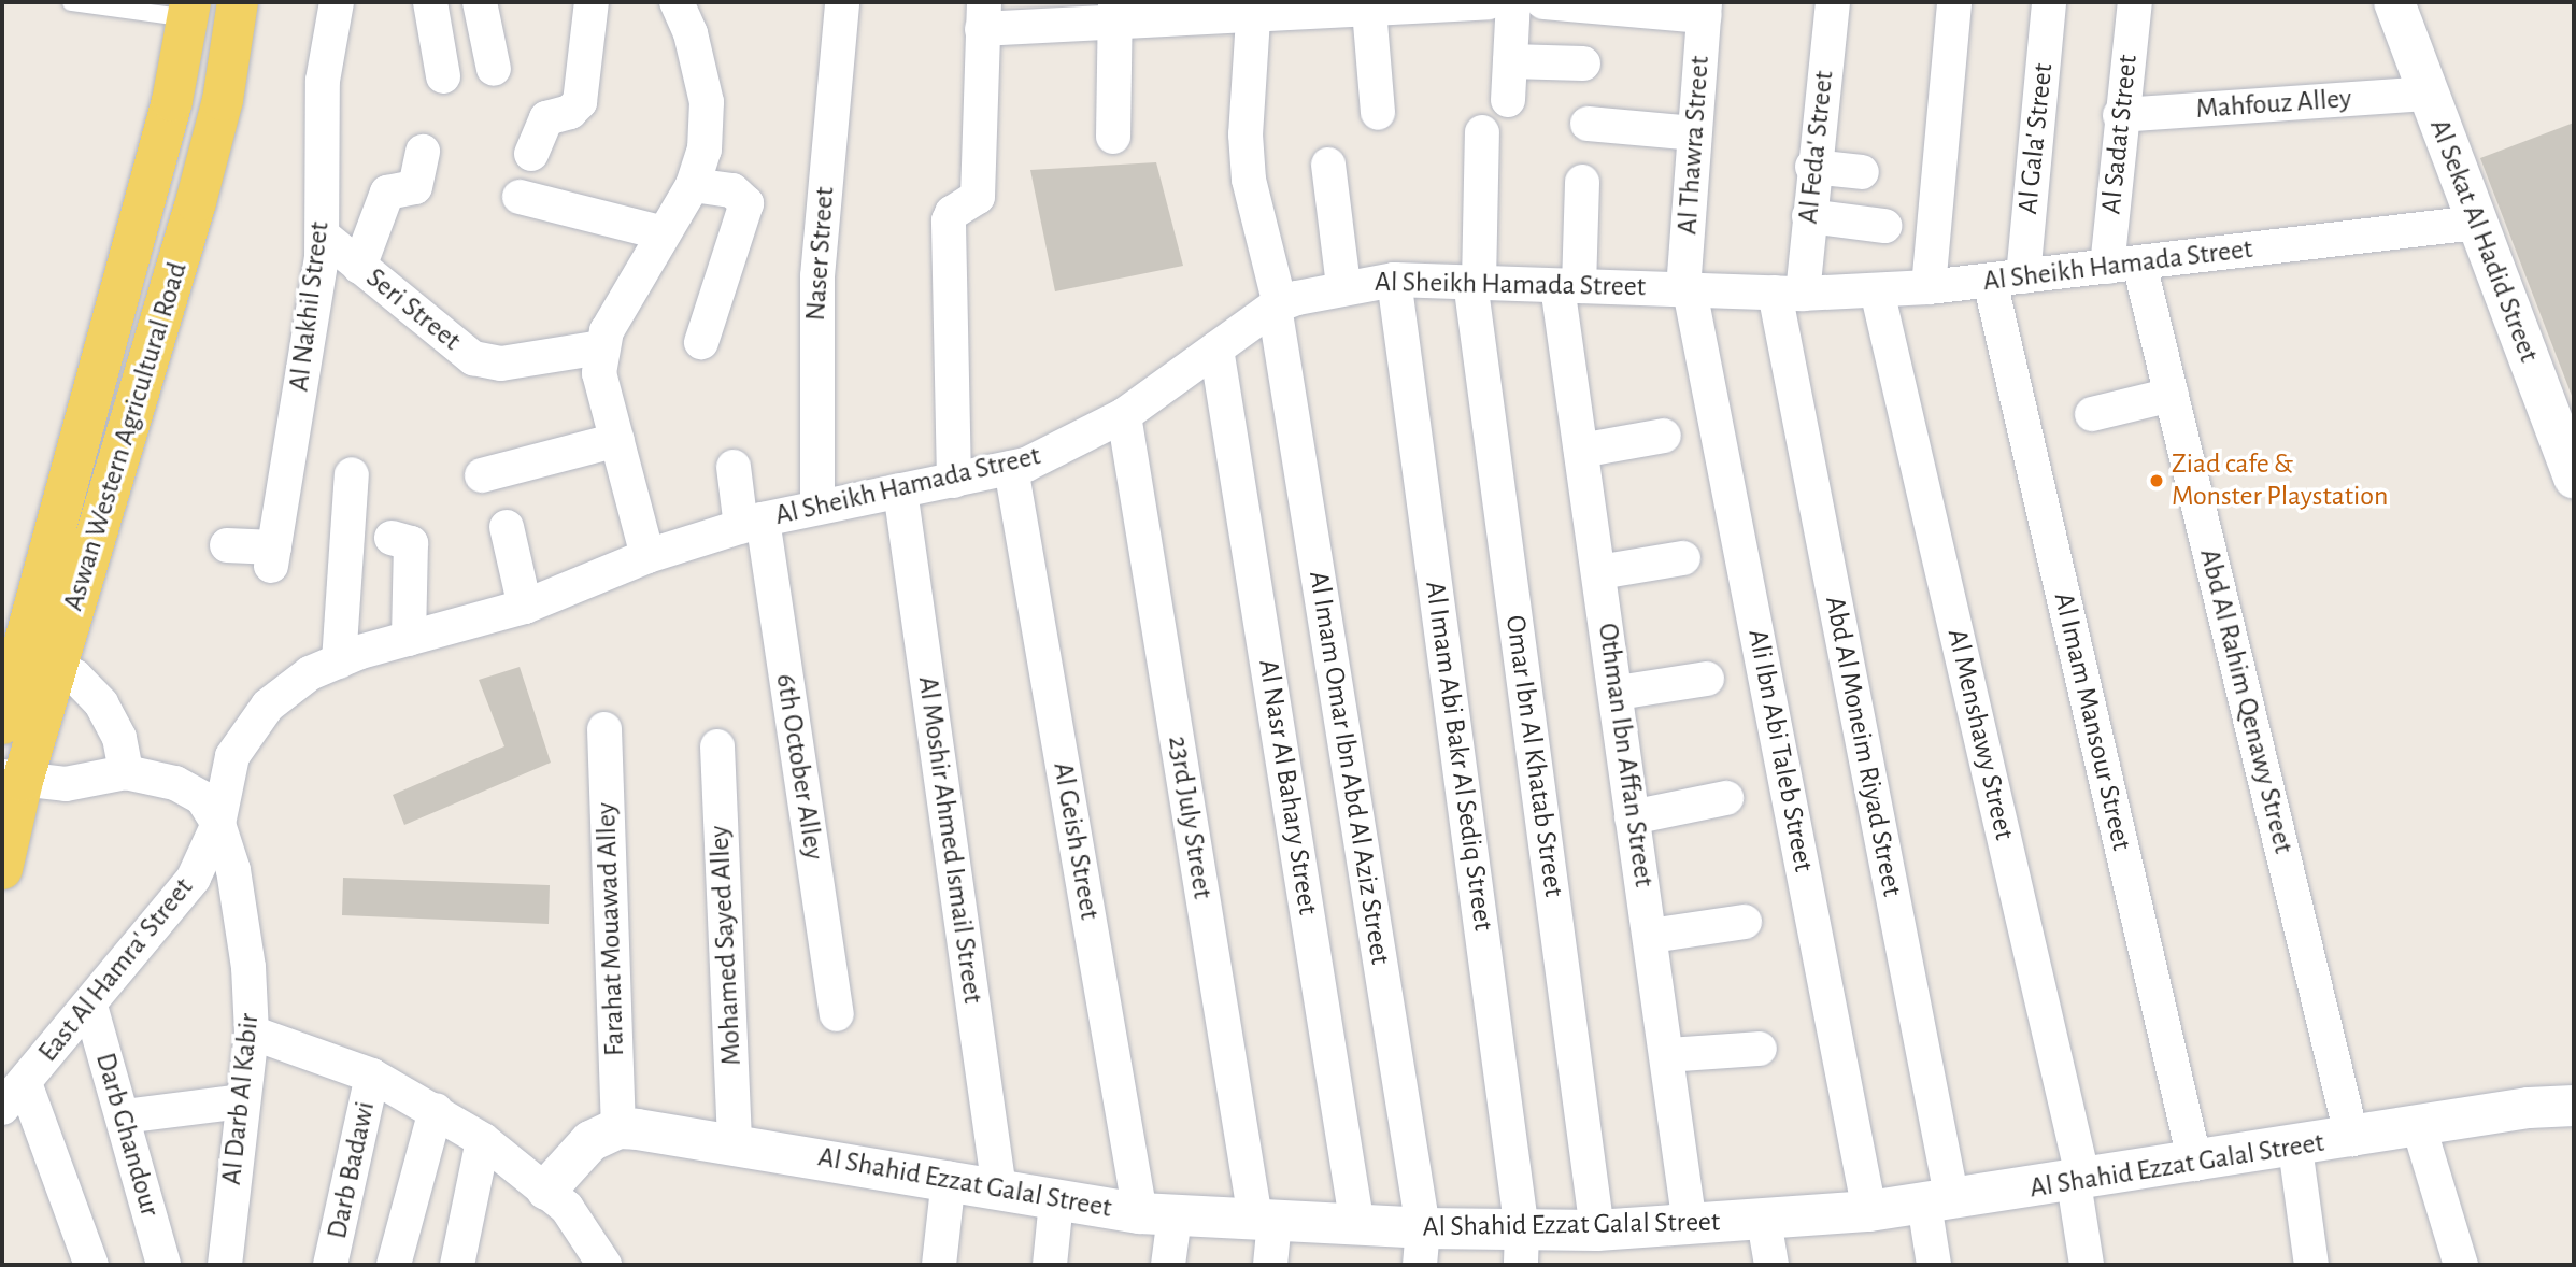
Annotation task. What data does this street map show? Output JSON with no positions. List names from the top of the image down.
{
  "streets": {
    "main road": ["Aswan Western Agricultural Road"],
    "street": [
      "Mahfouz Alley",
      "Al Sadat Street",
      "Al Gala' Street",
      "Al Thawra Street",
      "Al Feda' Street",
      "Al Sekat Al Hadid Street",
      "Naser Street",
      "Al Sheikh Hamada Street",
      "Al Nakhil Street",
      "Seri Street",
      "Abd Al Rahim Qenawy Street",
      "Al Imam Mansour Street",
      "Al Menshawy Street",
      "Abd Al Moneim Riyad Street",
      "Ali Ibn Abi Taleb Street",
      "Othman Ibn Affan Street",
      "Al Imam Abi Bakr Al Sediq Street",
      "Omar Ibn Al Khatab Street",
      "6th October Alley",
      "Al Imam Omar Ibn Abd Al Aziz Street",
      "Al Nasr Al Bahary Street",
      "23rd July Street",
      "Al Moshir Ahmed Ismail Street",
      "Al Geish Street",
      "Farahat Mouawad Alley",
      "Mohamed Sayed Alley",
      "East Al Hamra' Street",
      "Al Darb Al Kabir",
      "Darb Ghandour",
      "Al Shahid Ezzat Galal Street",
      "Darb Badawi"
    ]
  },
  "crossings": [
    ["Mahfouz Alley", "Al Sadat Street"],
    ["Mahfouz Alley", "Al Sekat Al Hadid Street"],
    ["Al Sadat Street", "Al Sheikh Hamada Street"],
    ["Al Sadat Street", "Abd Al Rahim Qenawy Street"],
    ["Al Gala' Street", "Al Sheikh Hamada Street"],
    ["Al Gala' Street", "Al Imam Mansour Street"],
    ["Al Thawra Street", "Al Sheikh Hamada Street"],
    ["Al Thawra Street", "Ali Ibn Abi Taleb Street"],
    ["Al Feda' Street", "Al Sheikh Hamada Street"],
    ["Al Feda' Street", "Abd Al Moneim Riyad Street"],
    ["Al Sekat Al Hadid Street", "Al Sheikh Hamada Street"],
    ["Naser Street", "Al Sheikh Hamada Street"],
    ["Al Sheikh Hamada Street", "Abd Al Rahim Qenawy Street"],
    ["Al Sheikh Hamada Street", "Al Imam Mansour Street"],
    ["Al Sheikh Hamada Street", "Al Menshawy Street"],
    ["Al Sheikh Hamada Street", "Abd Al Moneim Riyad Street"],
    ["Al Sheikh Hamada Street", "Ali Ibn Abi Taleb Street"],
    ["Al Sheikh Hamada Street", "Othman Ibn Affan Street"],
    ["Al Sheikh Hamada Street", "Al Imam Abi Bakr Al Sediq Street"],
    ["Al Sheikh Hamada Street", "Omar Ibn Al Khatab Street"],
    ["Al Sheikh Hamada Street", "6th October Alley"],
    ["Al Sheikh Hamada Street", "Al Imam Omar Ibn Abd Al Aziz Street"],
    ["Al Sheikh Hamada Street", "Al Nasr Al Bahary Street"],
    ["Al Sheikh Hamada Street", "23rd July Street"],
    ["Al Sheikh Hamada Street", "Al Moshir Ahmed Ismail Street"],
    ["Al Sheikh Hamada Street", "Al Geish Street"],
    ["Al Sheikh Hamada Street", "East Al Hamra' Street"],
    ["Al Sheikh Hamada Street", "Al Darb Al Kabir"],
    ["Al Nakhil Street", "Seri Street"],
    ["Abd Al Rahim Qenawy Street", "Al Shahid Ezzat Galal Street"],
    ["Al Imam Mansour Street", "Al Shahid Ezzat Galal Street"],
    ["Al Menshawy Street", "Al Shahid Ezzat Galal Street"],
    ["Abd Al Moneim Riyad Street", "Al Shahid Ezzat Galal Street"],
    ["Ali Ibn Abi Taleb Street", "Al Shahid Ezzat Galal Street"],
    ["Othman Ibn Affan Street", "Al Shahid Ezzat Galal Street"],
    ["Al Imam Abi Bakr Al Sediq Street", "Al Shahid Ezzat Galal Street"],
    ["Omar Ibn Al Khatab Street", "Al Shahid Ezzat Galal Street"],
    ["Al Imam Omar Ibn Abd Al Aziz Street", "Al Shahid Ezzat Galal Street"],
    ["Al Nasr Al Bahary Street", "Al Shahid Ezzat Galal Street"],
    ["23rd July Street", "Al Shahid Ezzat Galal Street"],
    ["Al Moshir Ahmed Ismail Street", "Al Shahid Ezzat Galal Street"],
    ["Al Geish Street", "Al Shahid Ezzat Galal Street"],
    ["Farahat Mouawad Alley", "Al Shahid Ezzat Galal Street"],
    ["Mohamed Sayed Alley", "Al Shahid Ezzat Galal Street"],
    ["East Al Hamra' Street", "Al Darb Al Kabir"],
    ["East Al Hamra' Street", "Darb Ghandour"]
  ],
  "places": ["Ziad cafe & Monster Playstation"]
}
